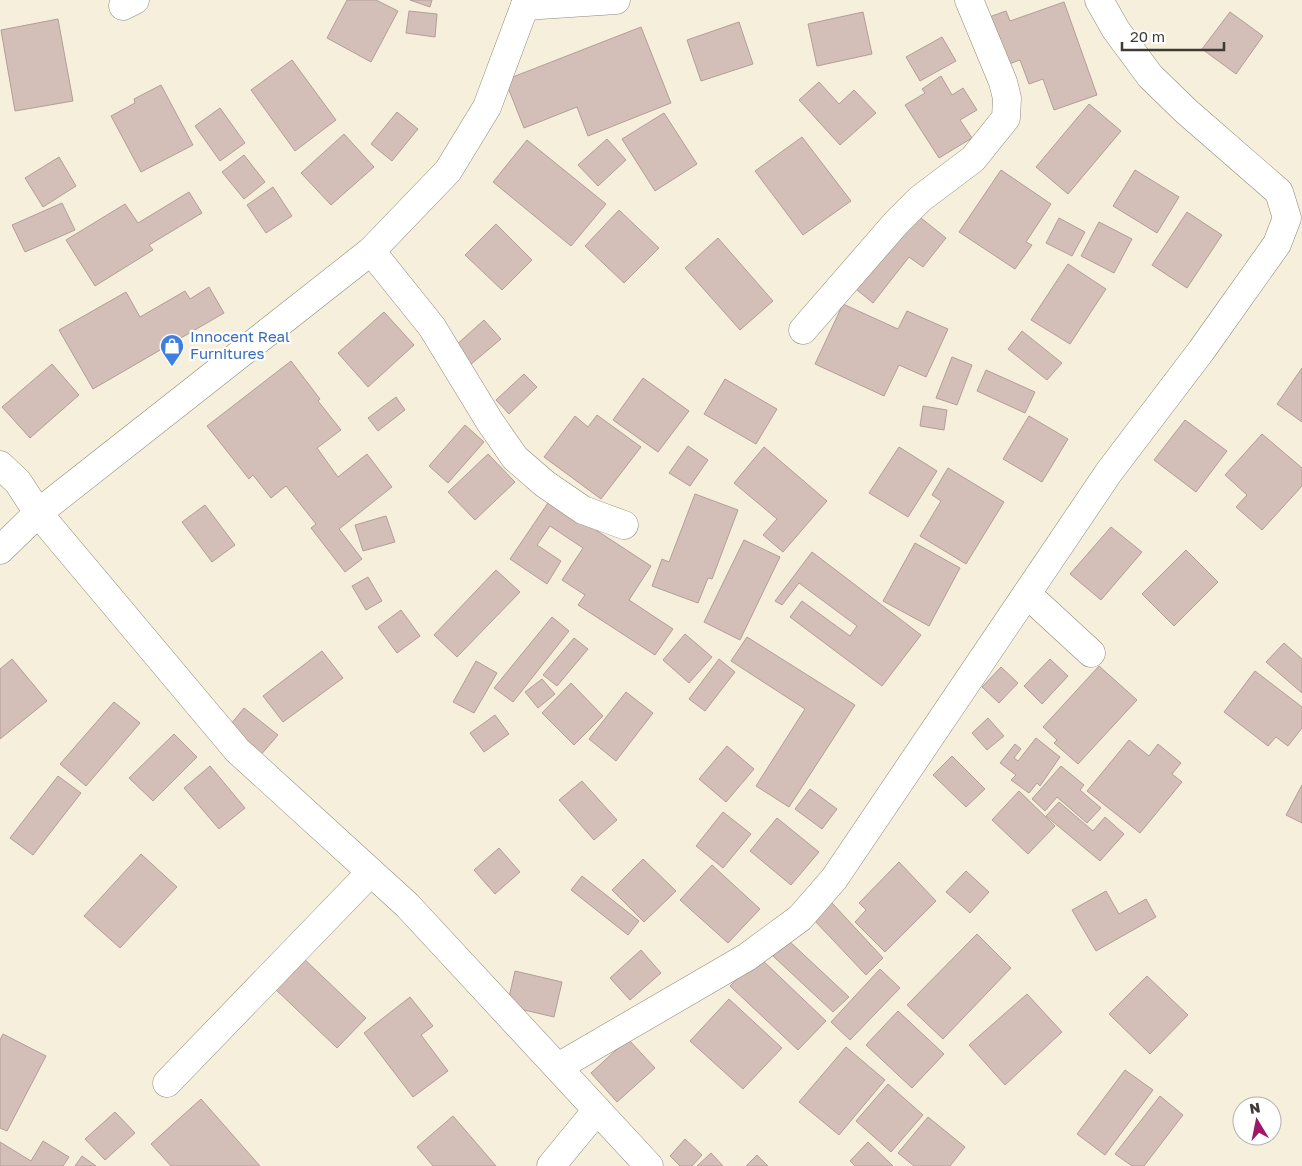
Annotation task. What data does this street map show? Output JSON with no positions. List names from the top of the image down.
{
  "places": {
    "shop": ["Innocent Real Furnitures"]
  },
  "scale_bar": "20 m",
  "north": "top"
}
